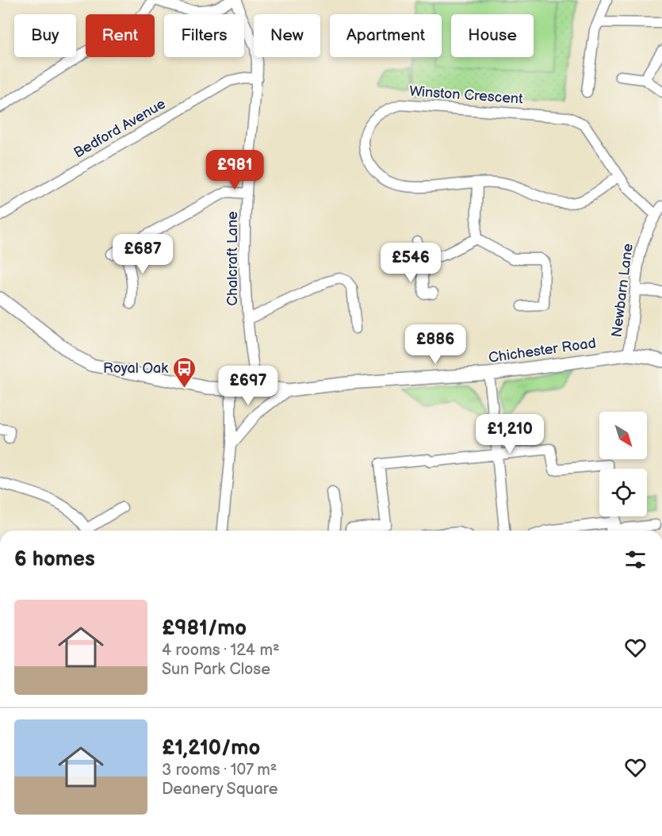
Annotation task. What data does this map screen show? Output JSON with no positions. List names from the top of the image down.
{
  "streets": {
    "main road": ["Chichester Road"],
    "street": [
      "Winston Crescent",
      "Bedford Avenue",
      "Chalcraft Lane",
      "Newbarn Lane"
    ]
  },
  "crossings": [
    ["Winston Crescent", "Newbarn Lane"],
    ["Bedford Avenue", "Chalcraft Lane"],
    ["Chalcraft Lane", "Chichester Road"],
    ["Newbarn Lane", "Chichester Road"]
  ],
  "places": {
    "bus stop": ["Royal Oak"]
  },
  "north": "bottom right",
  "page": {
    "chip": [
      "Buy",
      "Rent",
      "Filters",
      "New",
      "Apartment",
      "House"
    ],
    "price": [
      "£981",
      "£687",
      "£546",
      "£886",
      "£697",
      "£1,210"
    ],
    "heading": "6 homes",
    "list": [
      {
        "name": "£981/mo",
        "note": "4 rooms · 124 m² · Sun Park Close"
      },
      {
        "name": "£1,210/mo",
        "note": "3 rooms · 107 m² · Deanery Square"
      }
    ]
  }
}
